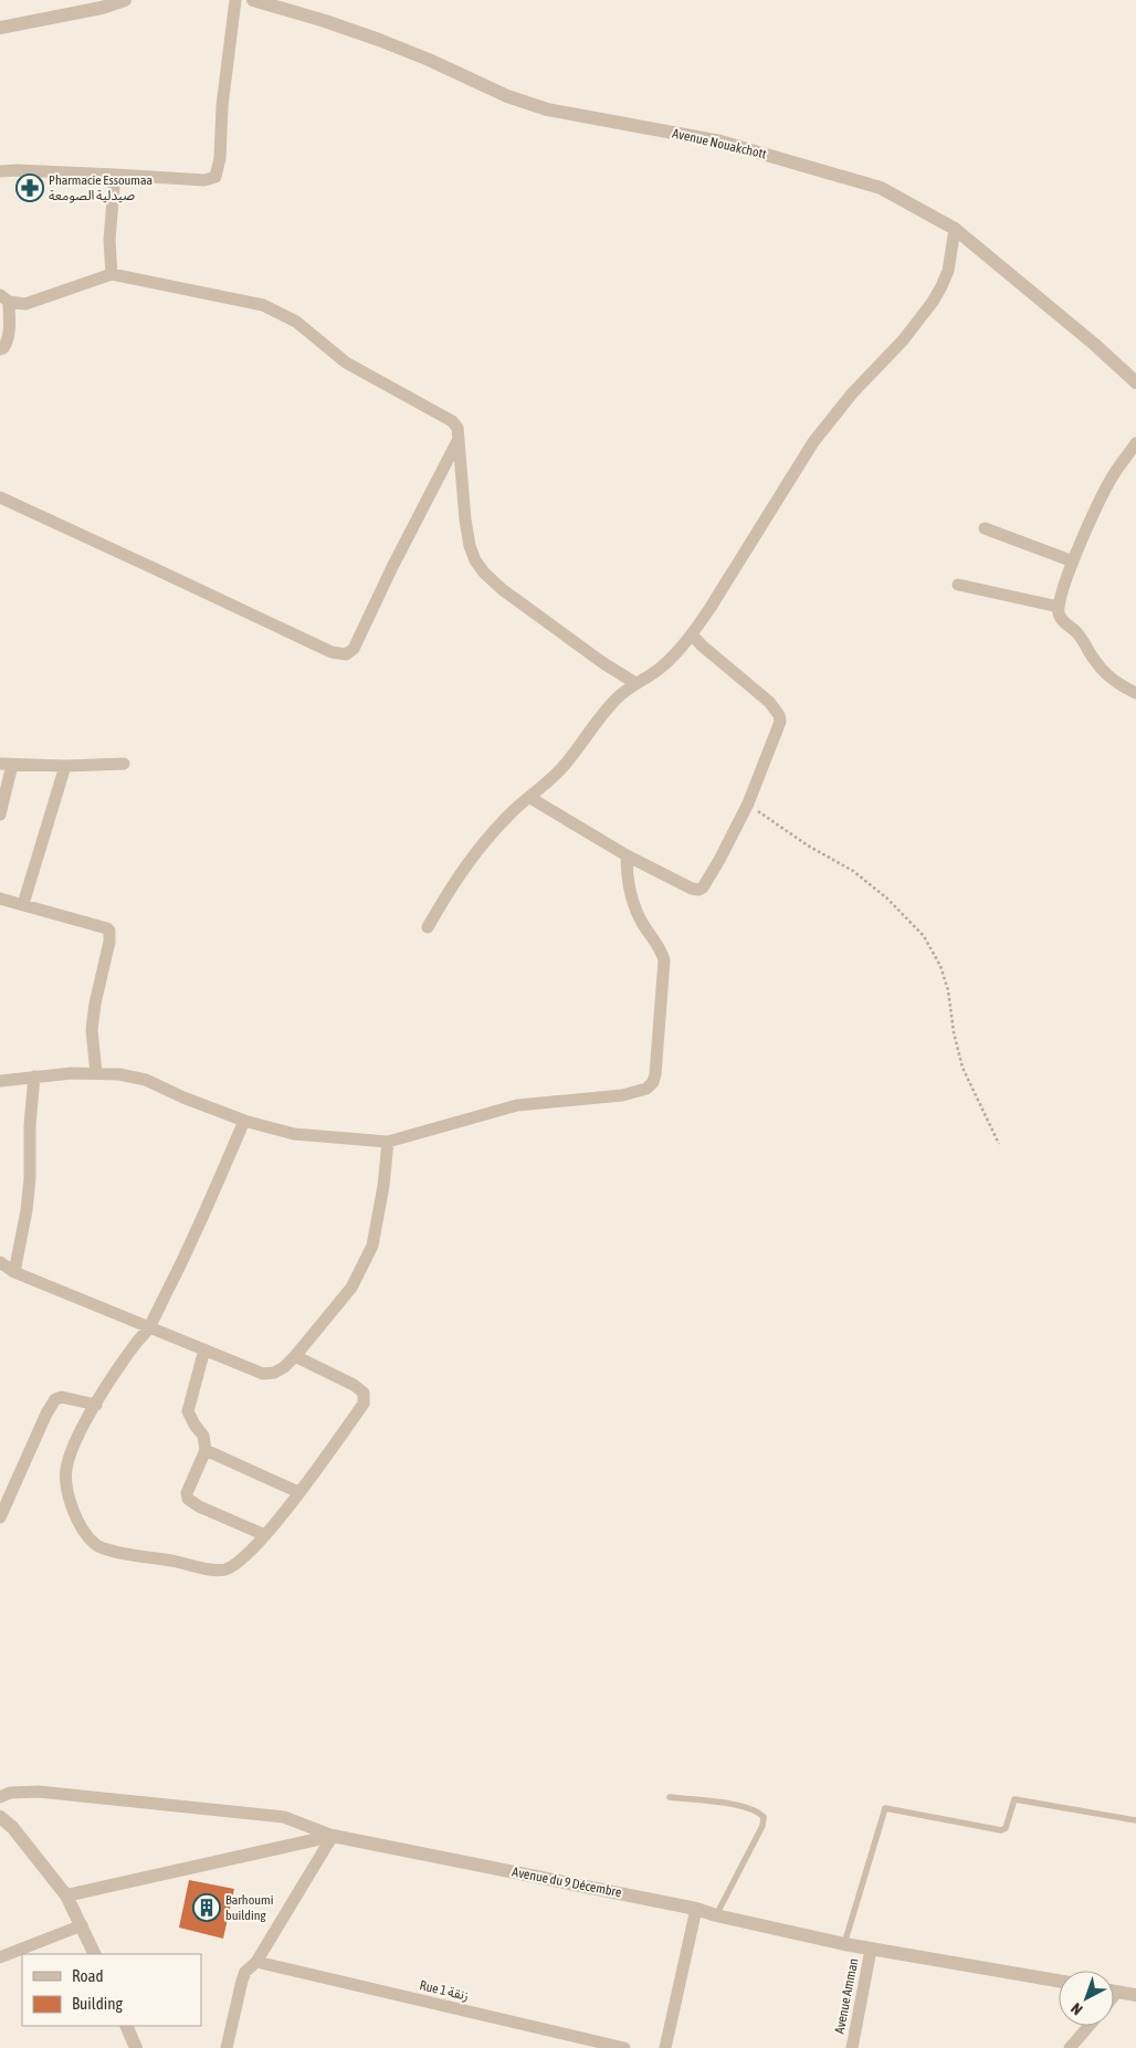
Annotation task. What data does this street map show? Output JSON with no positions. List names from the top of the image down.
{
  "streets": {
    "street": [
      "Avenue Nouakchott",
      "Avenue du 9 Décembre",
      "Rue 1 زنقة",
      "Avenue Amman"
    ]
  },
  "crossings": [
    ["Avenue du 9 Décembre", "Avenue Amman"]
  ],
  "places": {
    "pharmacy": ["Pharmacie Essoumaa صيدلية الصومعة"],
    "building": ["Barhoumi building"]
  },
  "legend": ["Road", "Building"],
  "north": "bottom left"
}
